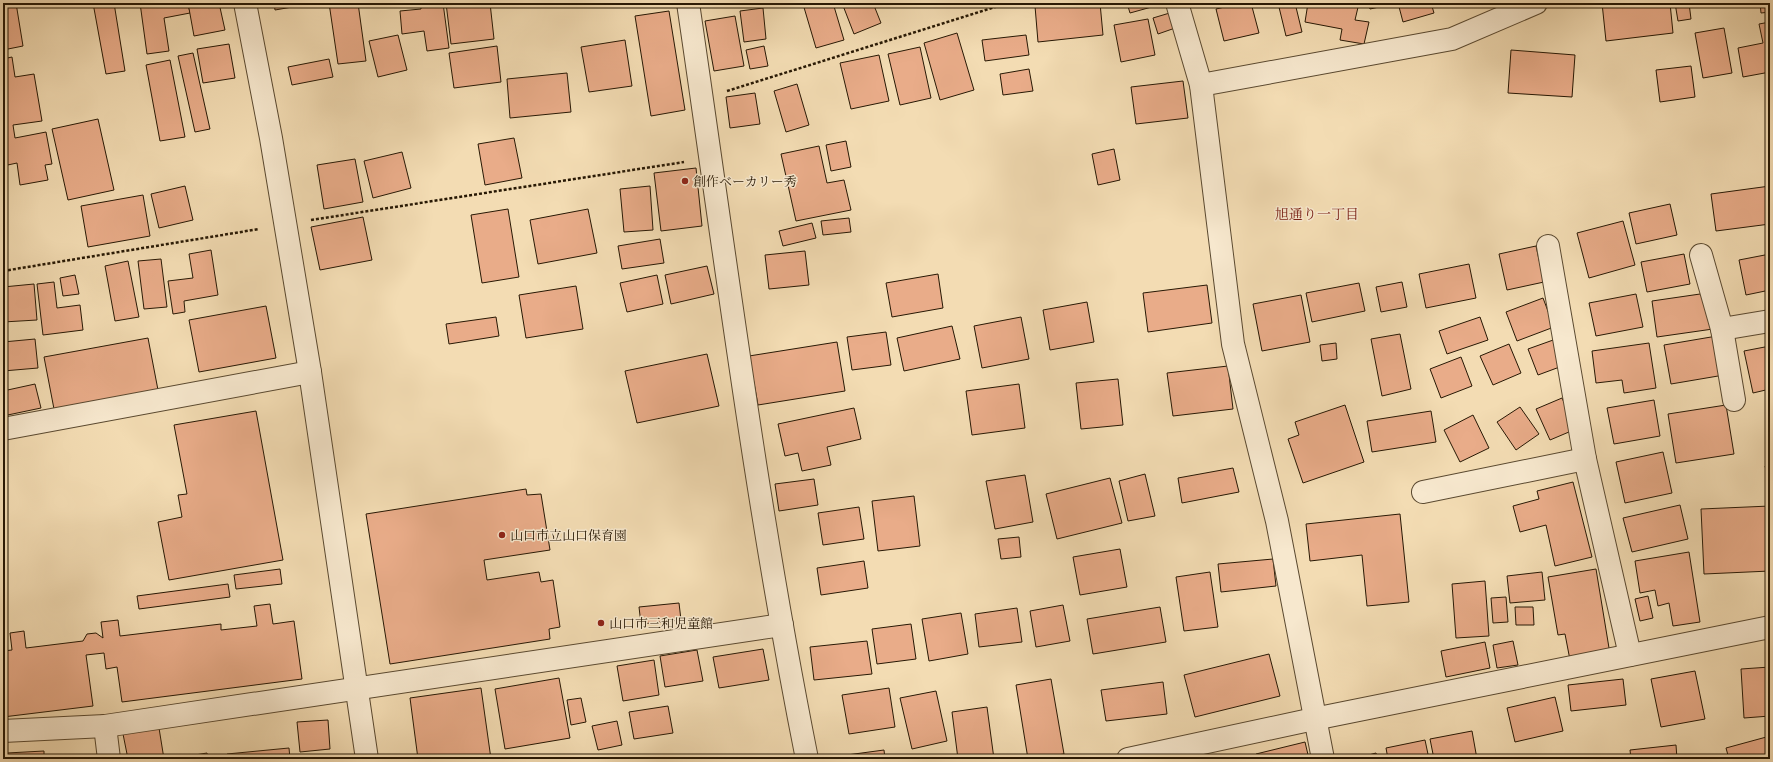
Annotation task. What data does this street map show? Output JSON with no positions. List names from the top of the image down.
{
  "districts": ["旭通り一丁目"],
  "places": ["創作ベーカリー秀", "山口市立山口保育園", "山口市三和児童館"]
}
